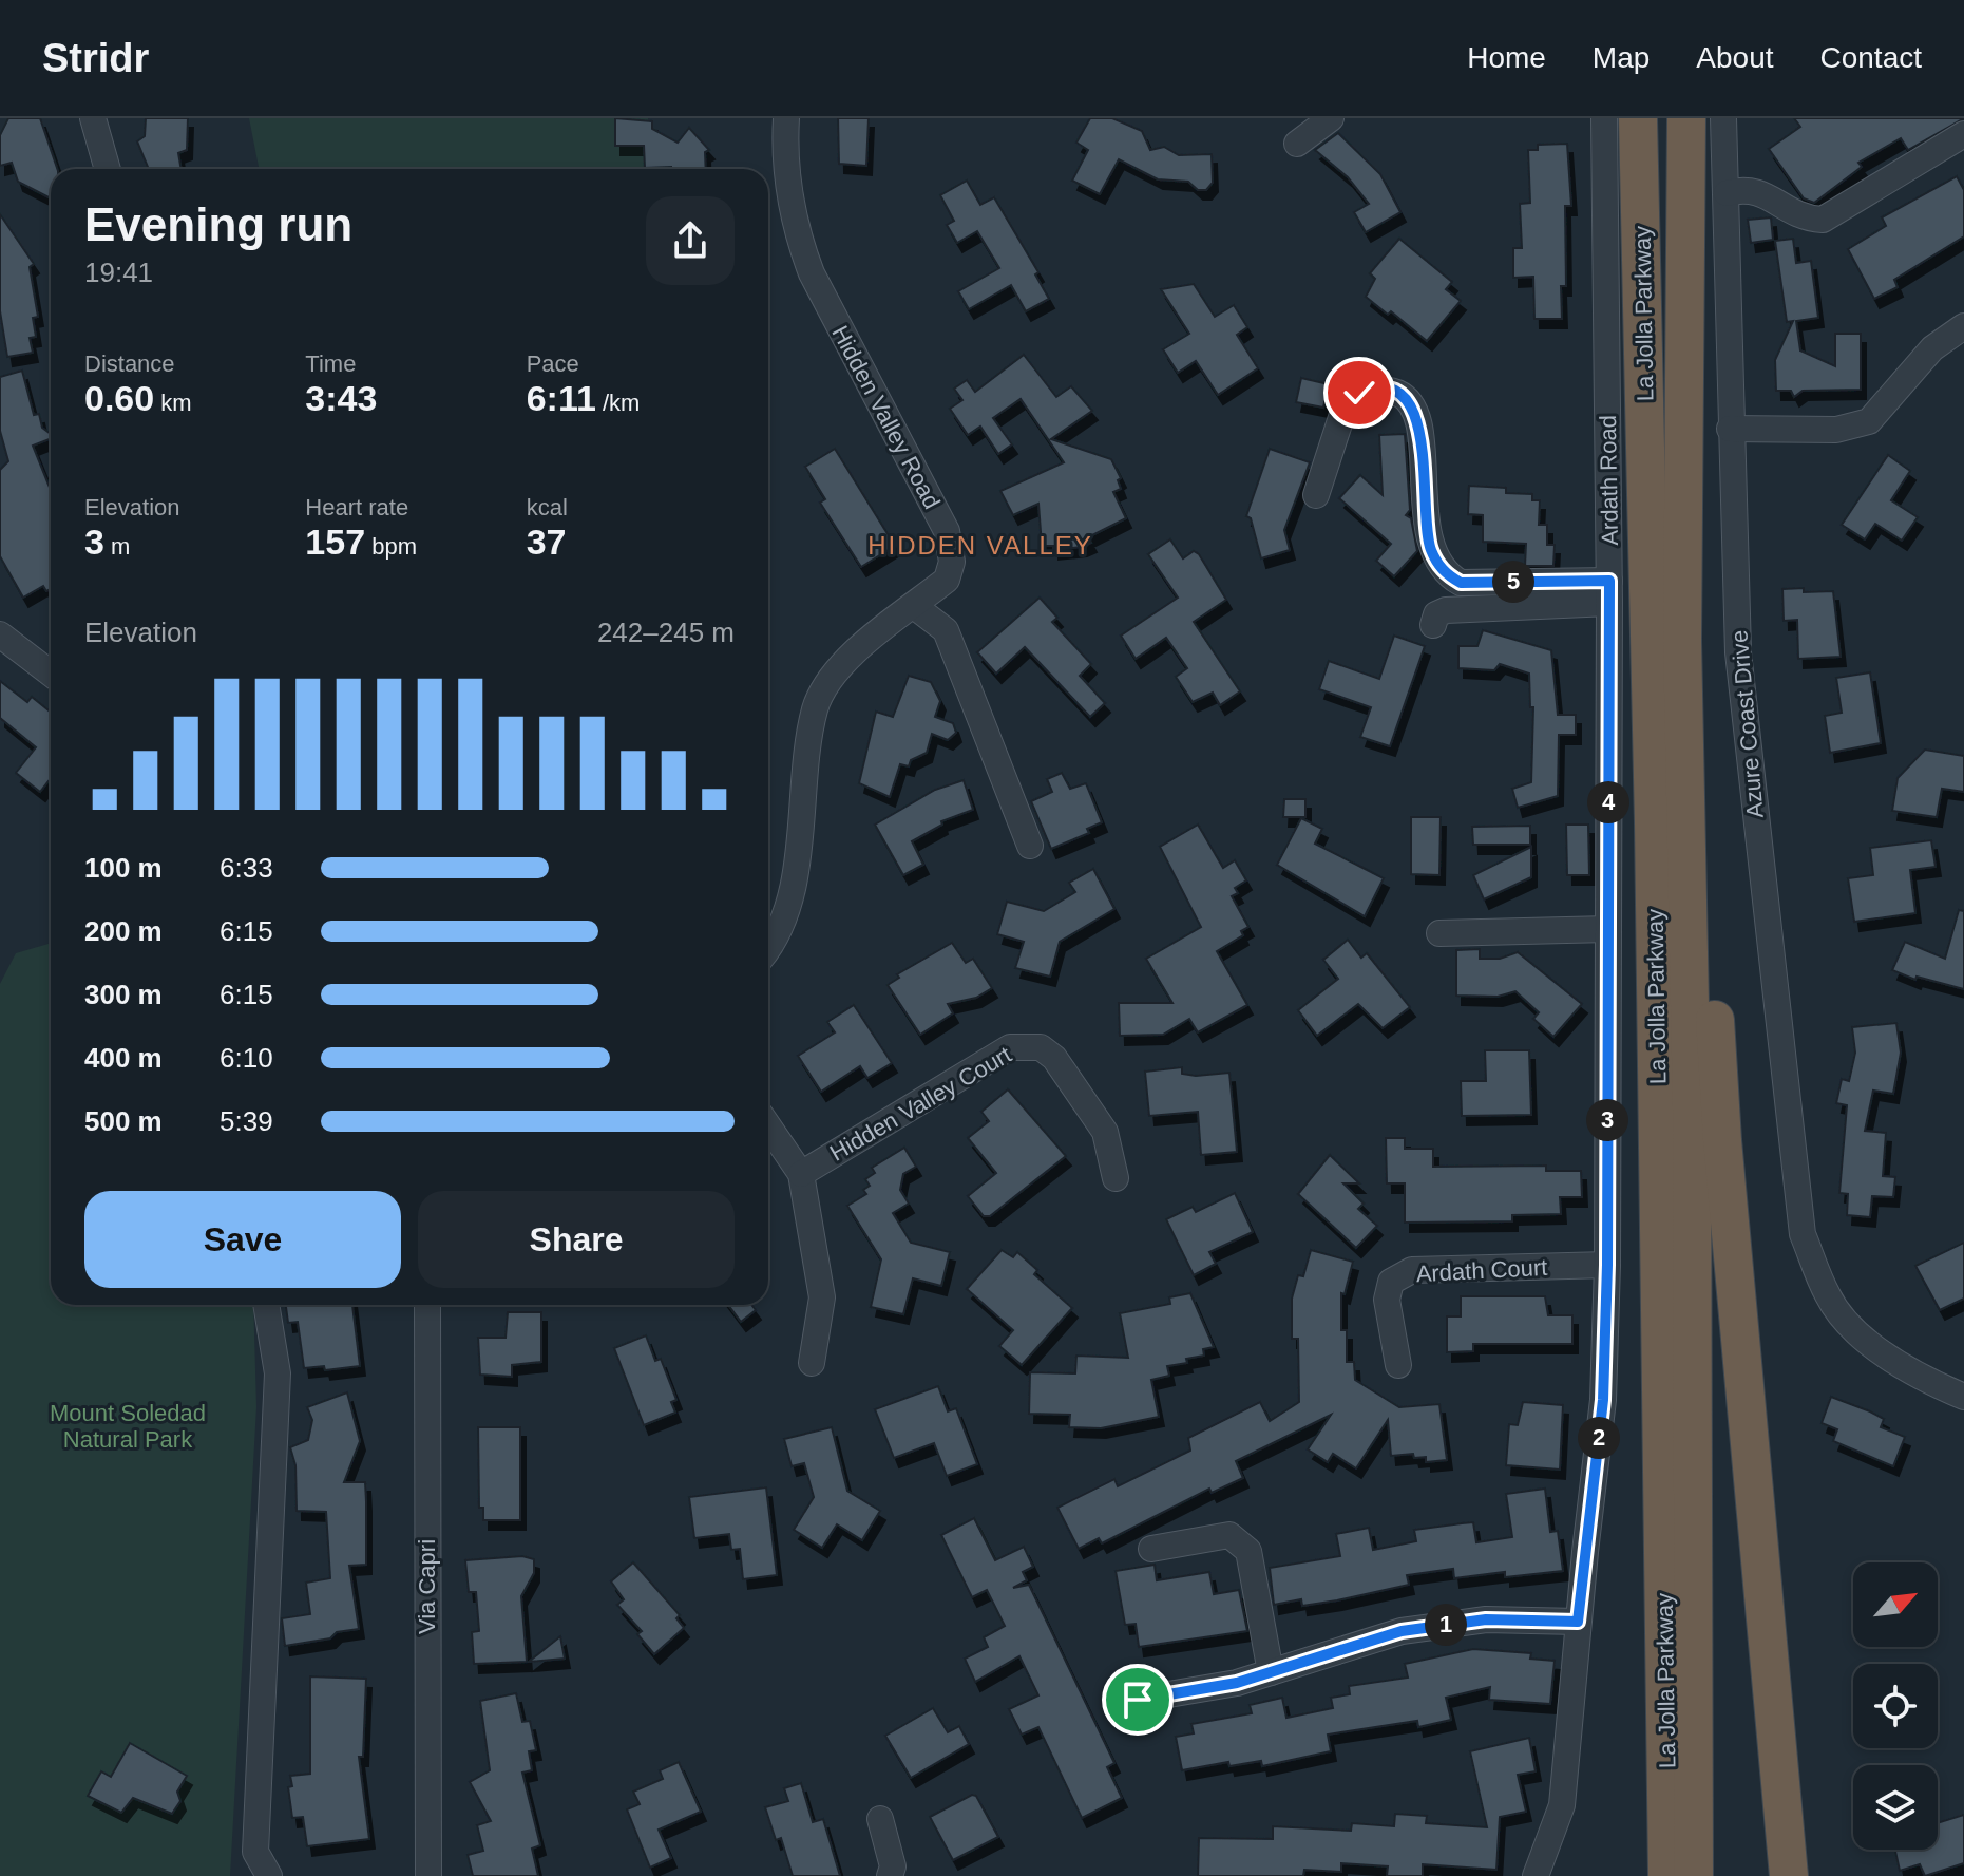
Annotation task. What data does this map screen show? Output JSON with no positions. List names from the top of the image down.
{
  "streets": {
    "highway": ["La Jolla Parkway"],
    "street": [
      "Hidden Valley Road",
      "Ardath Road",
      "Azure Coast Drive",
      "Hidden Valley Court",
      "Ardath Court",
      "Via Capri"
    ]
  },
  "crossings": [
    ["Ardath Road", "Ardath Court"]
  ],
  "districts": ["HIDDEN VALLEY"],
  "parks": ["Mount Soledad Natural Park"],
  "north": "top right",
  "page": {
    "header": "Stridr",
    "nav": [
      "Home",
      "Map",
      "About",
      "Contact"
    ],
    "heading": ["Evening run", "19:41"],
    "stats": [
      ["Distance", "0.60 km"],
      ["Time", "3:43"],
      ["Pace", "6:11 /km"],
      ["Elevation", "3 m"],
      ["Heart rate", "157 bpm"],
      ["kcal", "37"]
    ],
    "pins": [
      "5",
      "4",
      "3",
      "2",
      "1"
    ],
    "chart": ["Elevation", "242–245 m"],
    "list": [
      {
        "name": "100 m",
        "note": "6:33"
      },
      {
        "name": "200 m",
        "note": "6:15"
      },
      {
        "name": "300 m",
        "note": "6:15"
      },
      {
        "name": "400 m",
        "note": "6:10"
      },
      {
        "name": "500 m",
        "note": "5:39"
      }
    ],
    "buttons": ["Save", "Share"]
  }
}
